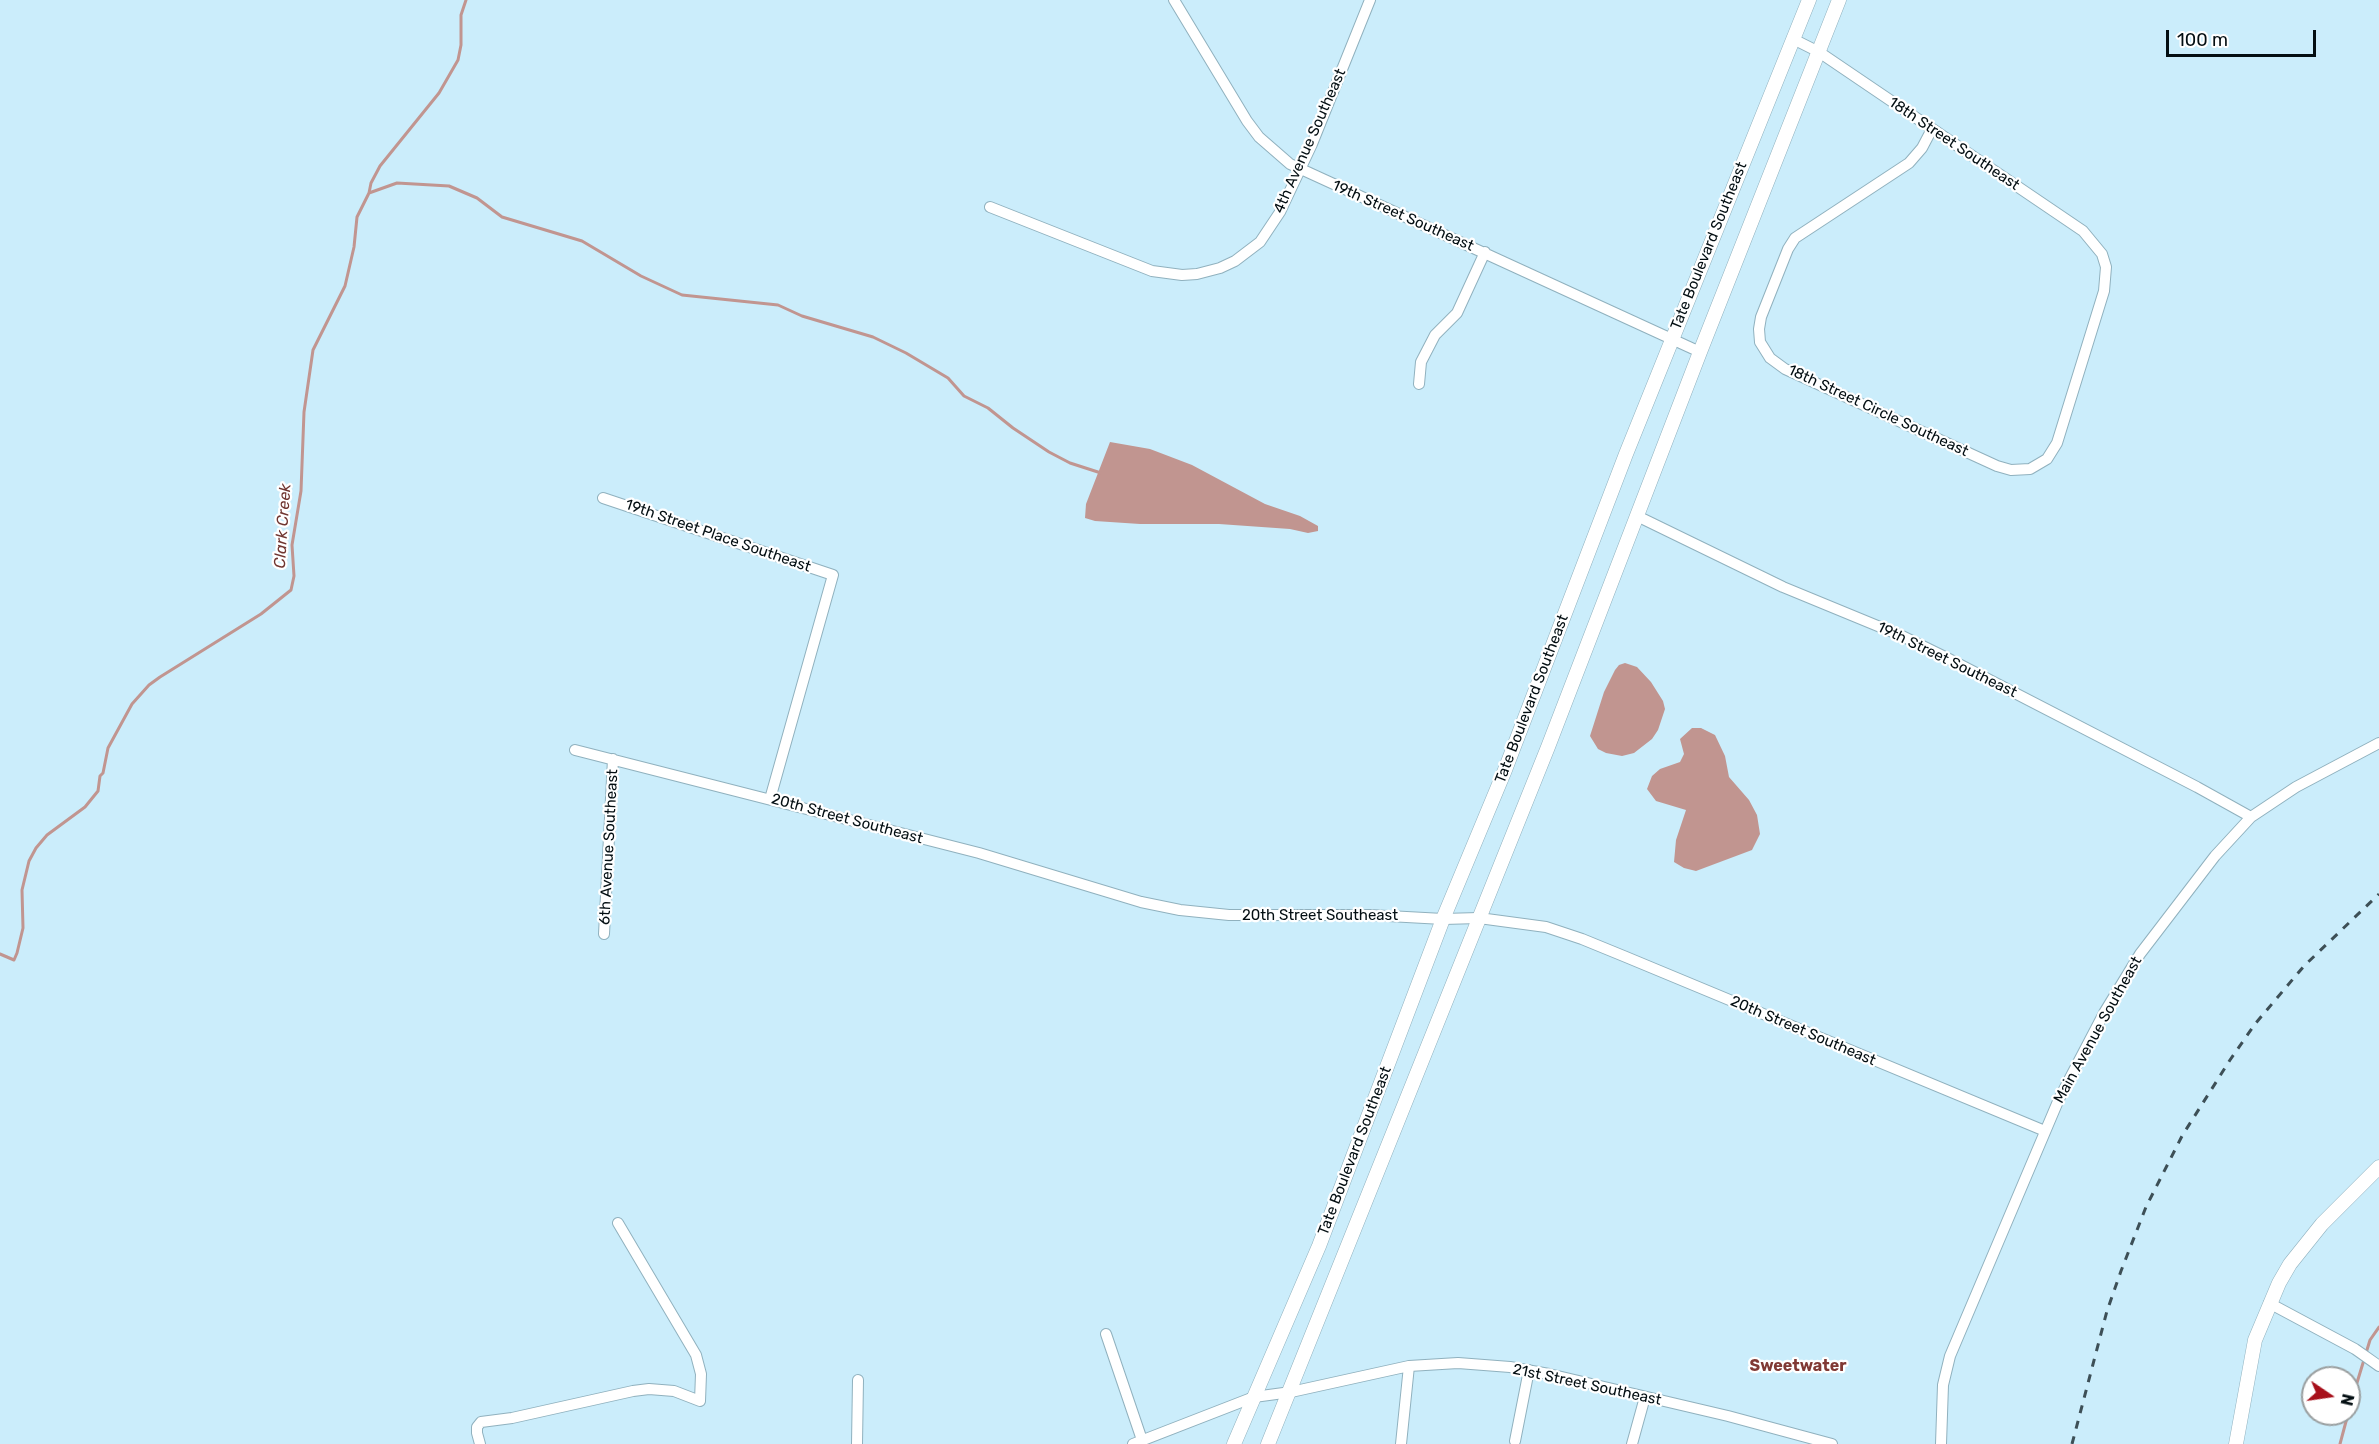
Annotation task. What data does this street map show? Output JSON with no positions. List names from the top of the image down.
{
  "streets": {
    "main road": ["Tate Boulevard Southeast"],
    "street": [
      "4th Avenue Southeast",
      "18th Street Southeast",
      "19th Street Southeast",
      "18th Street Circle Southeast",
      "19th Street Place Southeast",
      "20th Street Southeast",
      "6th Avenue Southeast",
      "Main Avenue Southeast",
      "21st Street Southeast"
    ]
  },
  "crossings": [
    ["4th Avenue Southeast", "19th Street Southeast"],
    ["18th Street Southeast", "Tate Boulevard Southeast"],
    ["18th Street Southeast", "18th Street Circle Southeast"],
    ["19th Street Southeast", "Tate Boulevard Southeast"],
    ["19th Street Southeast", "Main Avenue Southeast"],
    ["Tate Boulevard Southeast", "20th Street Southeast"],
    ["Tate Boulevard Southeast", "21st Street Southeast"],
    ["19th Street Place Southeast", "20th Street Southeast"],
    ["20th Street Southeast", "6th Avenue Southeast"],
    ["20th Street Southeast", "Main Avenue Southeast"]
  ],
  "districts": ["Sweetwater"],
  "water": ["Clark Creek"],
  "scale_bar": "100 m",
  "north": "right"
}
